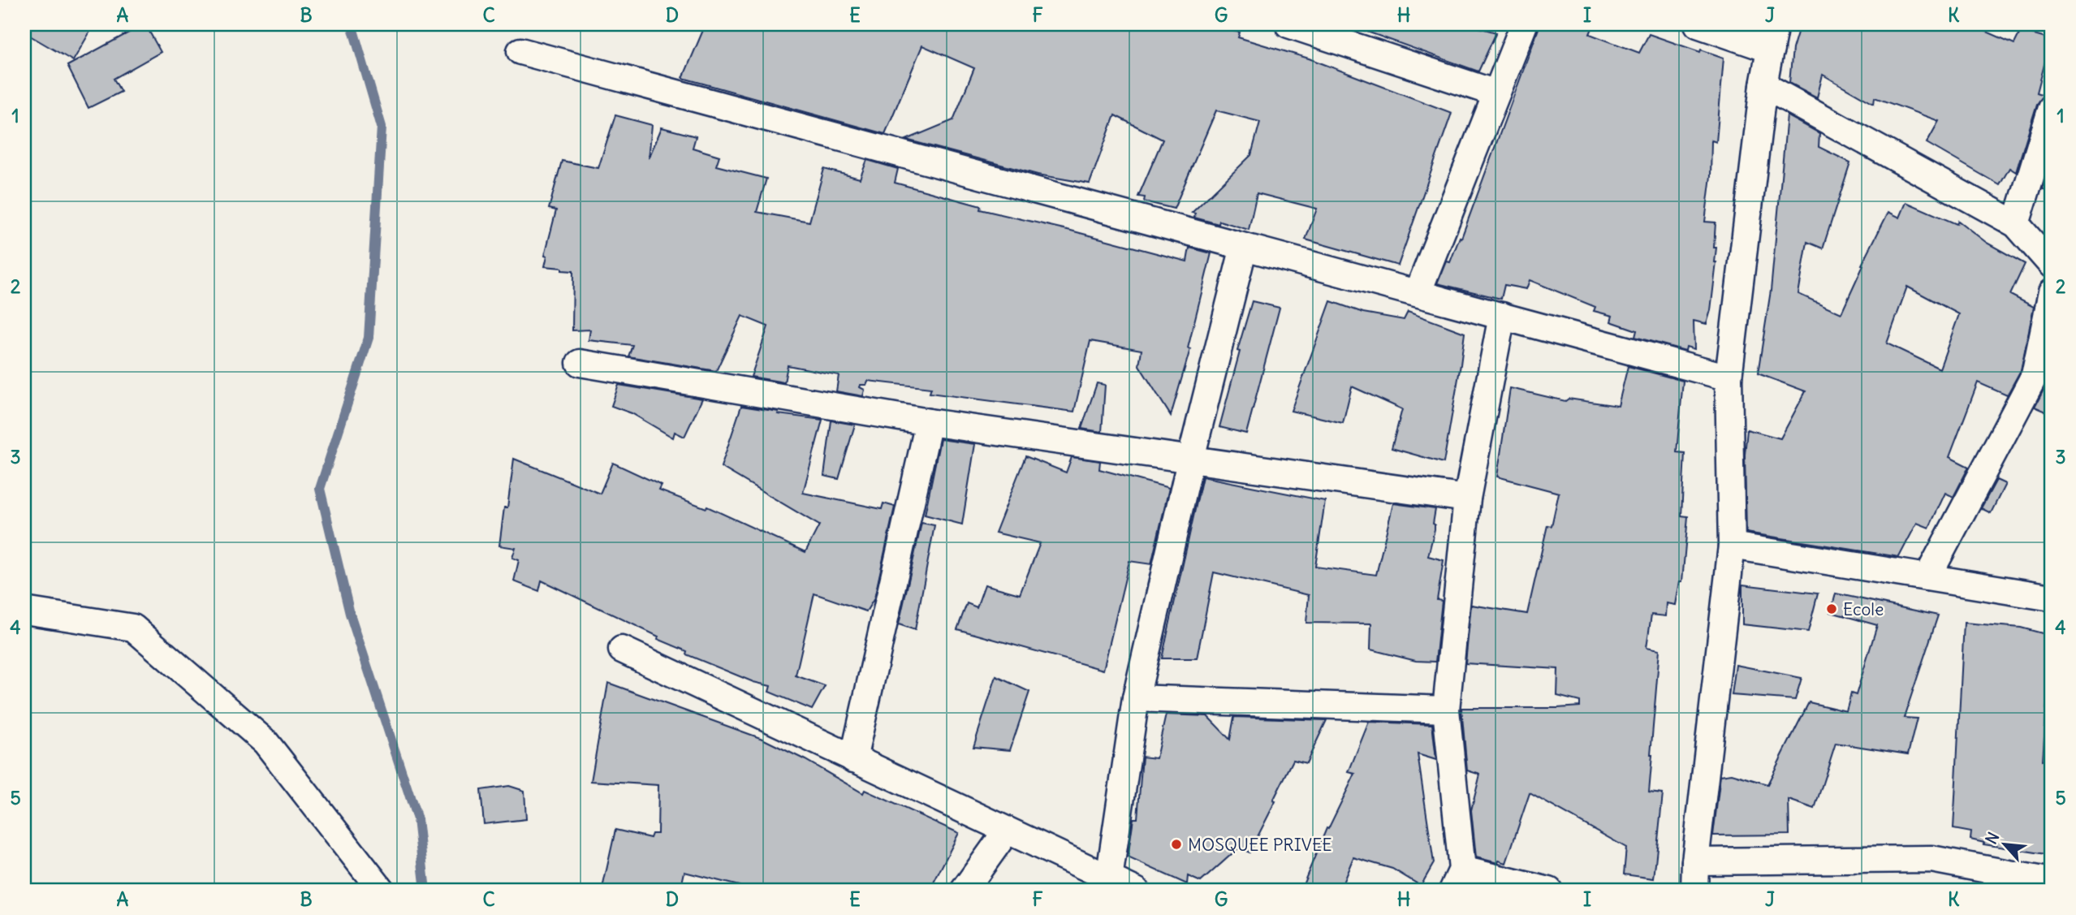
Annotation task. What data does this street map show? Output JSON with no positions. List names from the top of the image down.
{
  "places": ["Ecole", "MOSQUEE PRIVEE"],
  "north": "top left",
  "grid": {
    "columns": [
      "A",
      "B",
      "C",
      "D",
      "E",
      "F",
      "G",
      "H",
      "I",
      "J",
      "K"
    ],
    "rows": [
      "1",
      "2",
      "3",
      "4",
      "5"
    ]
  }
}
